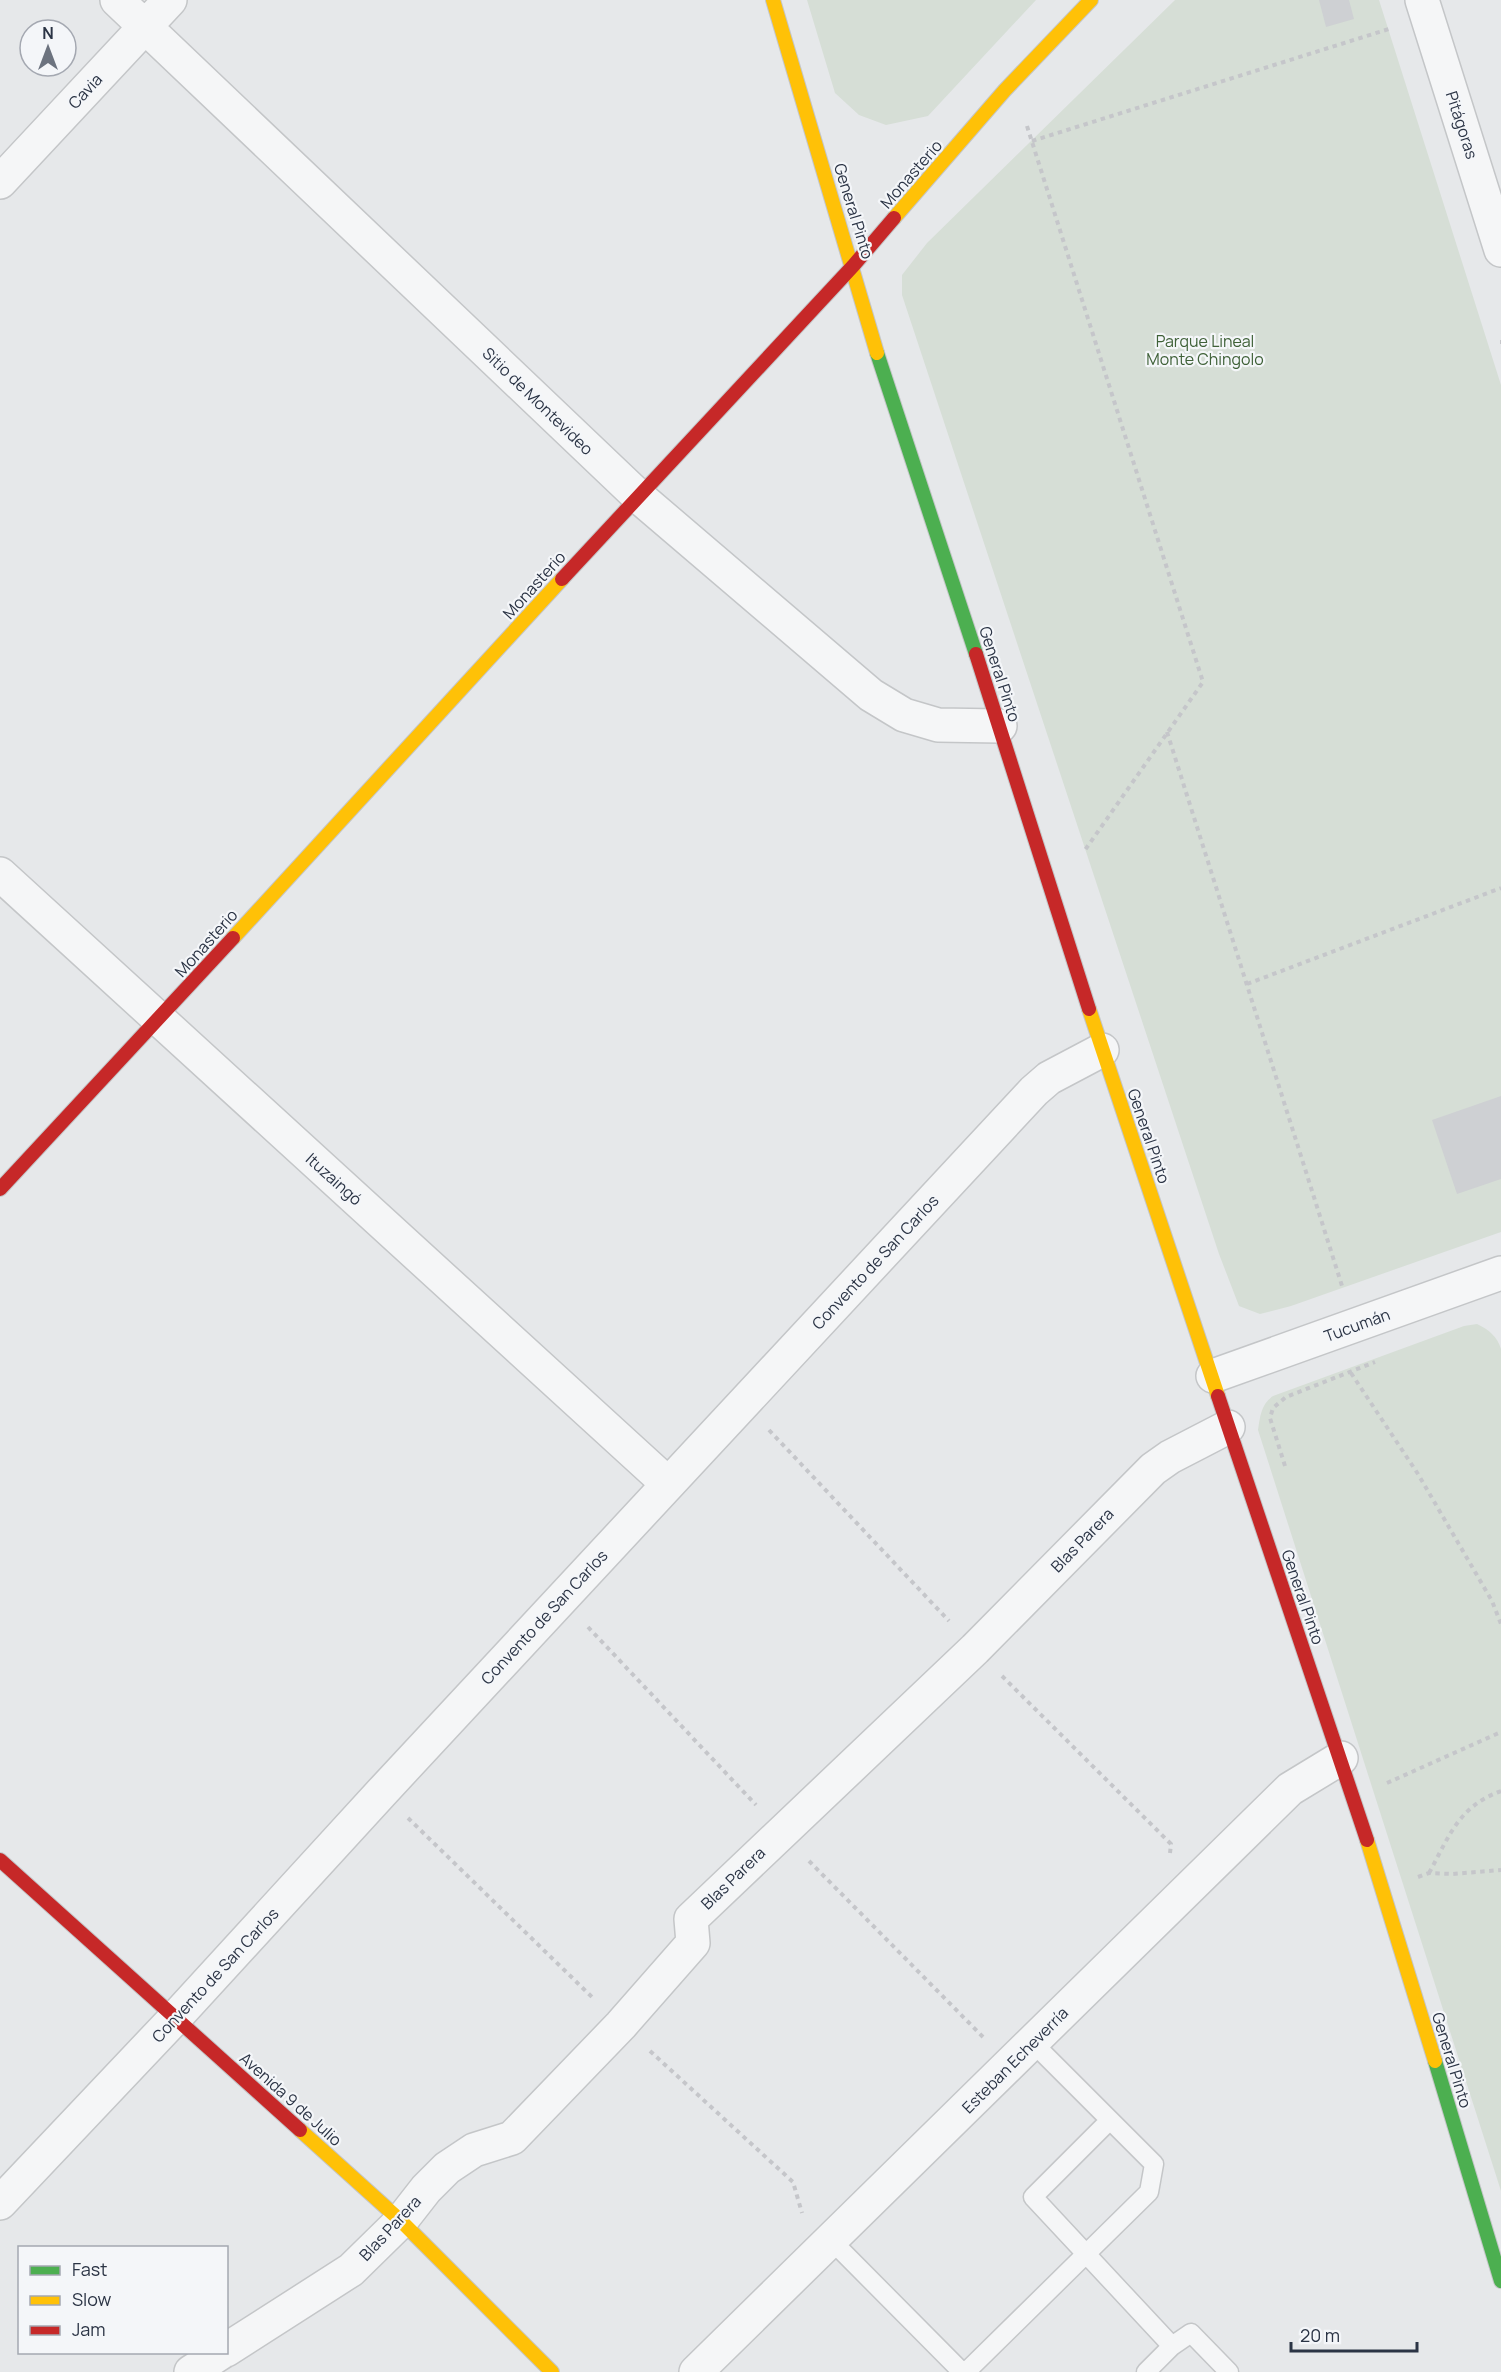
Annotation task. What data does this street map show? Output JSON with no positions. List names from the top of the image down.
{
  "streets": {
    "main road": ["Monasterio", "General Pinto", "Avenida 9 de Julio"],
    "street": [
      "Cavia",
      "Pitágoras",
      "Sitio de Montevideo",
      "Ituzaingó",
      "Convento de San Carlos",
      "Tucumán",
      "Blas Parera",
      "Esteban Echeverría"
    ]
  },
  "crossings": [
    ["Cavia", "Sitio de Montevideo"],
    ["Monasterio", "General Pinto"],
    ["Monasterio", "Sitio de Montevideo"],
    ["Monasterio", "Ituzaingó"],
    ["General Pinto", "Sitio de Montevideo"],
    ["General Pinto", "Convento de San Carlos"],
    ["General Pinto", "Tucumán"],
    ["General Pinto", "Blas Parera"],
    ["General Pinto", "Esteban Echeverría"],
    ["Ituzaingó", "Convento de San Carlos"],
    ["Convento de San Carlos", "Avenida 9 de Julio"],
    ["Blas Parera", "Avenida 9 de Julio"]
  ],
  "parks": ["Parque Lineal Monte Chingolo"],
  "legend": ["Fast", "Slow", "Jam"],
  "scale_bar": "20 m",
  "north": "top"
}
